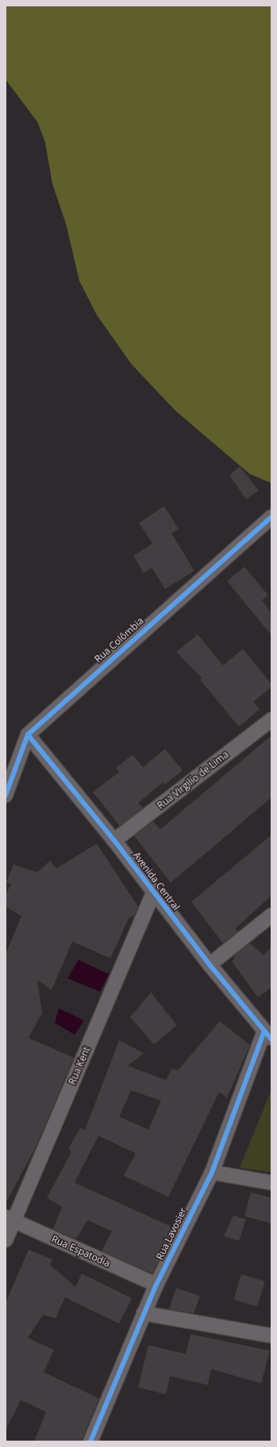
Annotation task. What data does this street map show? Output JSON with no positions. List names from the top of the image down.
{
  "streets": {
    "street": [
      "Rua Colômbia",
      "Rua Virgilío de Lima",
      "Avenida Central",
      "Rua Kent",
      "Rua Lavosier",
      "Rua Espatodia"
    ]
  },
  "crossings": [
    ["Rua Colômbia", "Avenida Central"],
    ["Rua Virgilío de Lima", "Avenida Central"],
    ["Avenida Central", "Rua Kent"],
    ["Avenida Central", "Rua Lavosier"],
    ["Rua Kent", "Rua Espatodia"],
    ["Rua Lavosier", "Rua Espatodia"]
  ]
}
